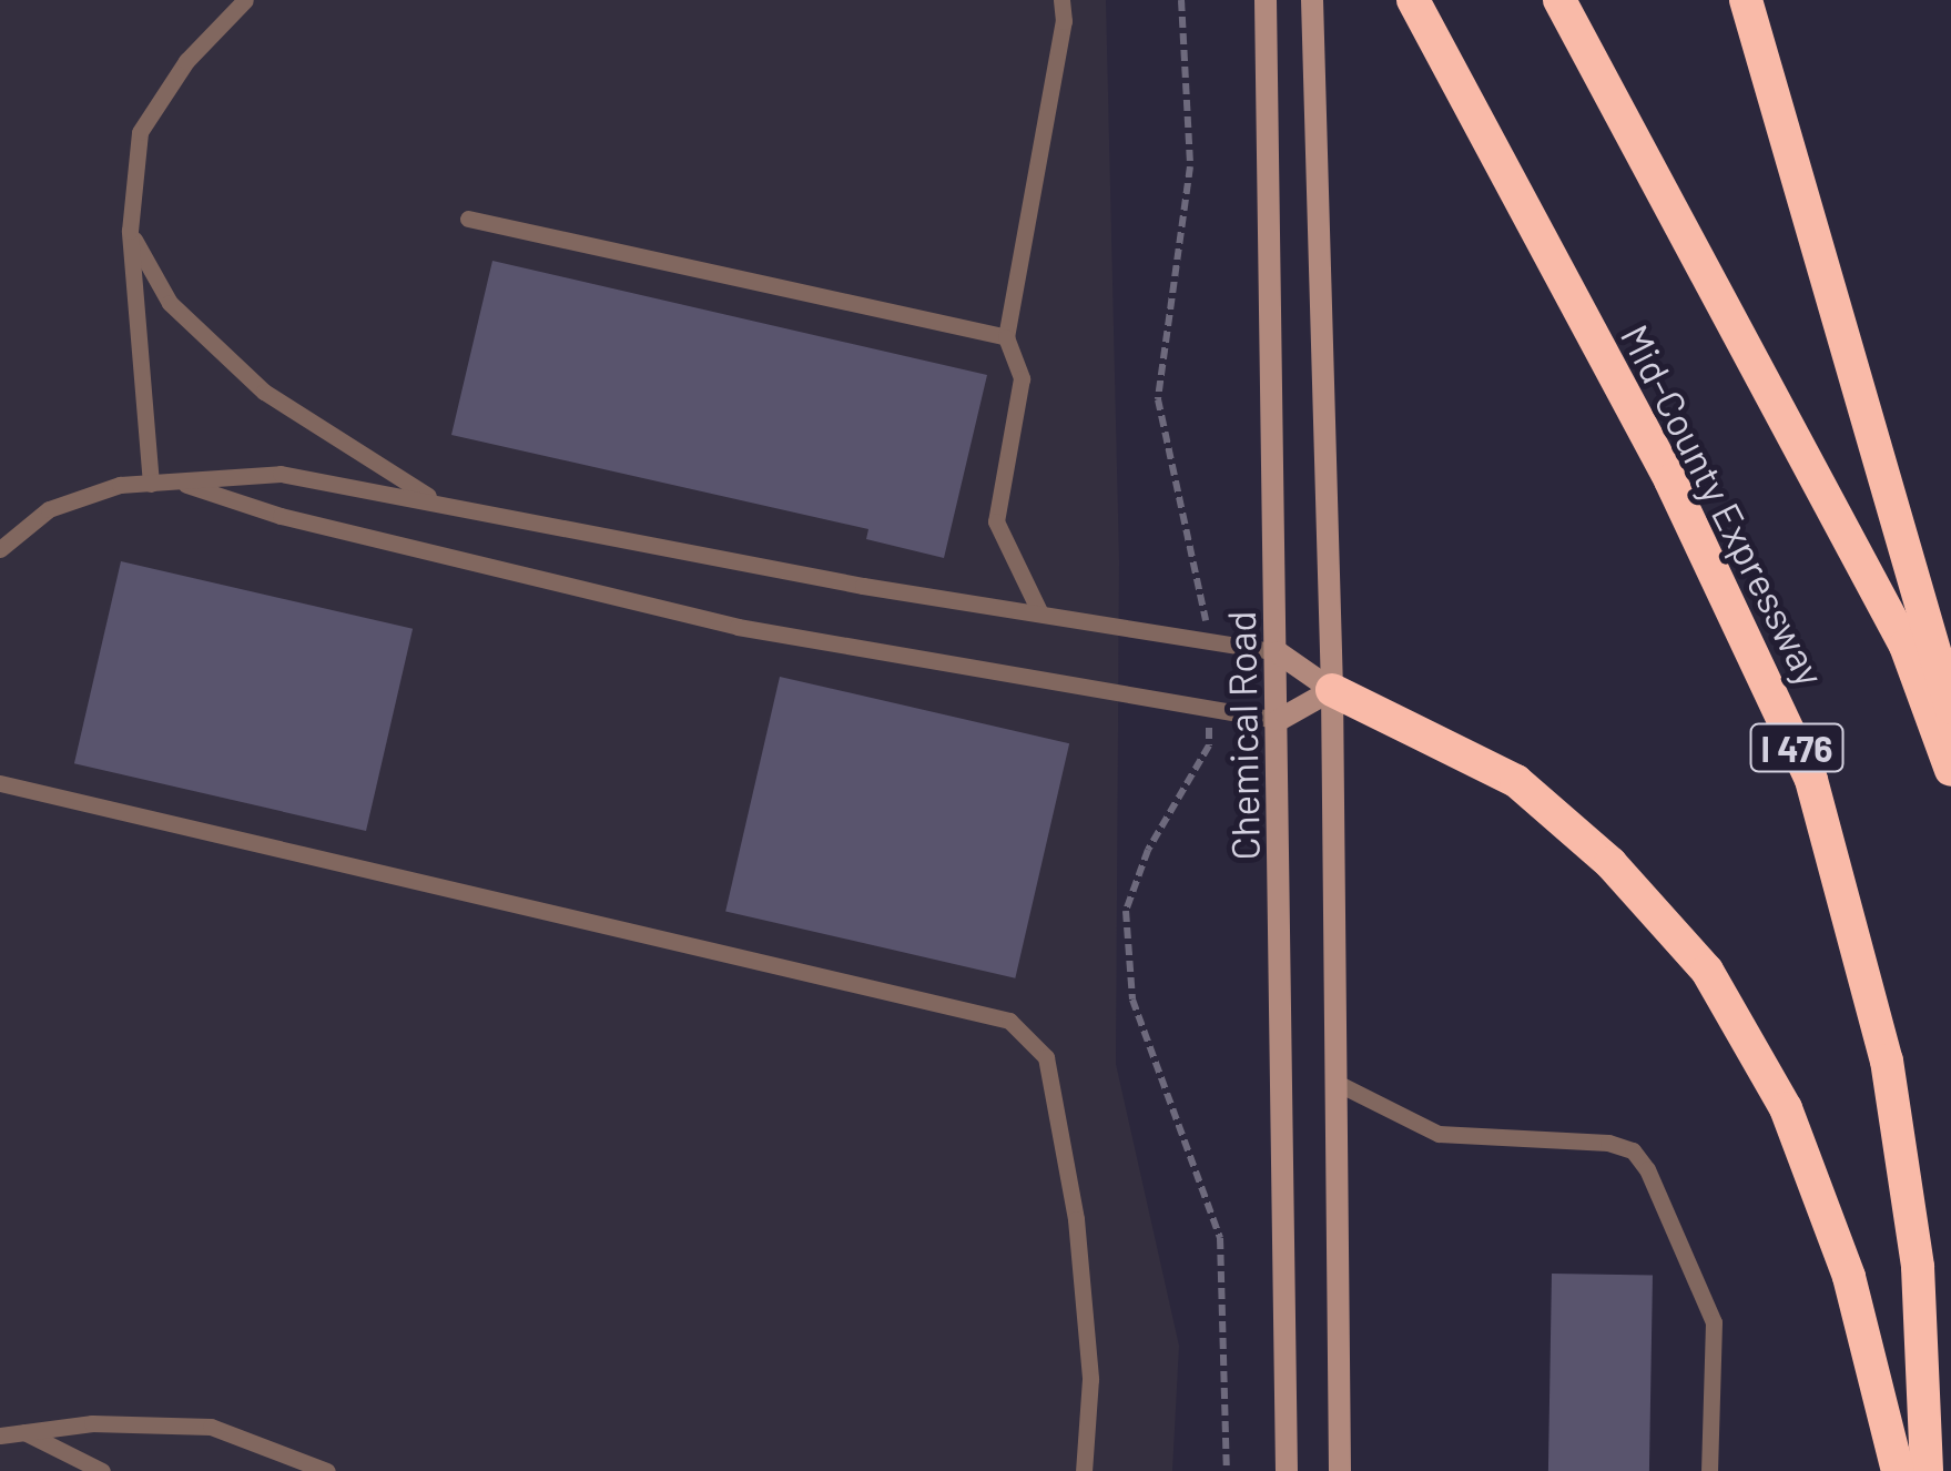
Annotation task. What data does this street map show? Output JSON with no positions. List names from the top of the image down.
{
  "streets": {
    "highway": ["Mid-County Expressway", "I 476"],
    "main road": ["Chemical Road"]
  }
}
